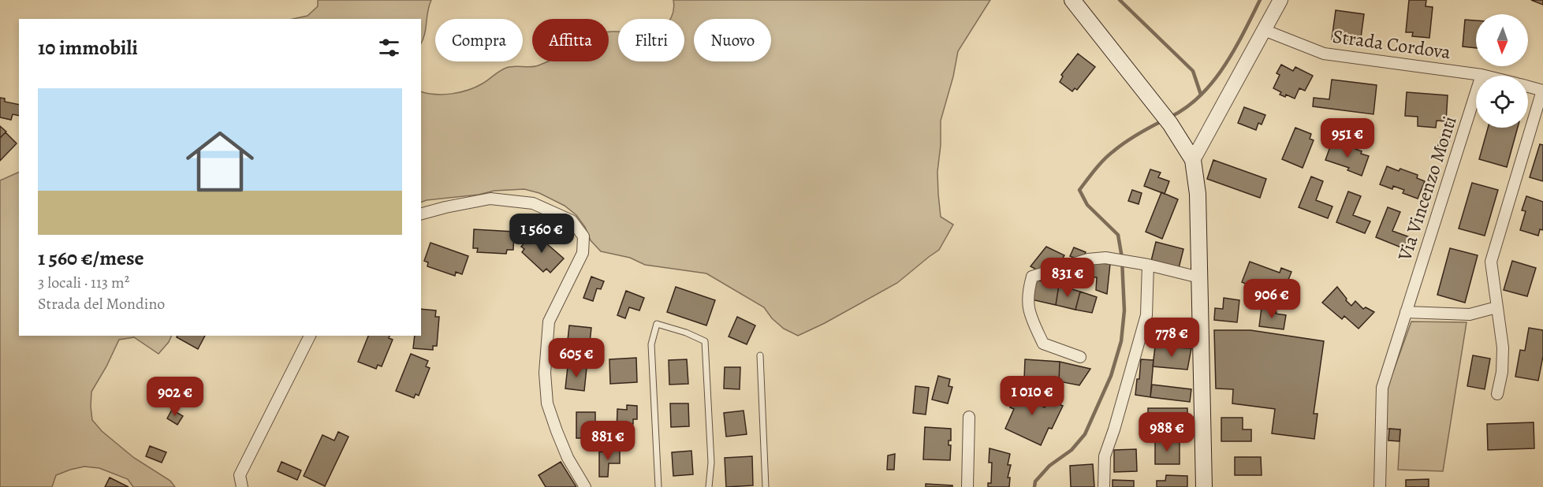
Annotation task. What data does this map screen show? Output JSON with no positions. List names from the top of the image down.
{
  "streets": {
    "street": ["Strada Cordova", "Via Vincenzo Monti"]
  },
  "crossings": [
    ["Strada Cordova", "Via Vincenzo Monti"]
  ],
  "north": "bottom",
  "page": {
    "chip": [
      "Compra",
      "Affitta",
      "Filtri",
      "Nuovo"
    ],
    "heading": "10 immobili",
    "list": [
      {
        "name": "1 560 €/mese",
        "note": "3 locali · 113 m² · Strada del Mondino"
      }
    ],
    "price": [
      "951 €",
      "1 560 €",
      "831 €",
      "906 €",
      "778 €",
      "605 €",
      "1 010 €",
      "902 €",
      "988 €",
      "881 €"
    ]
  }
}
